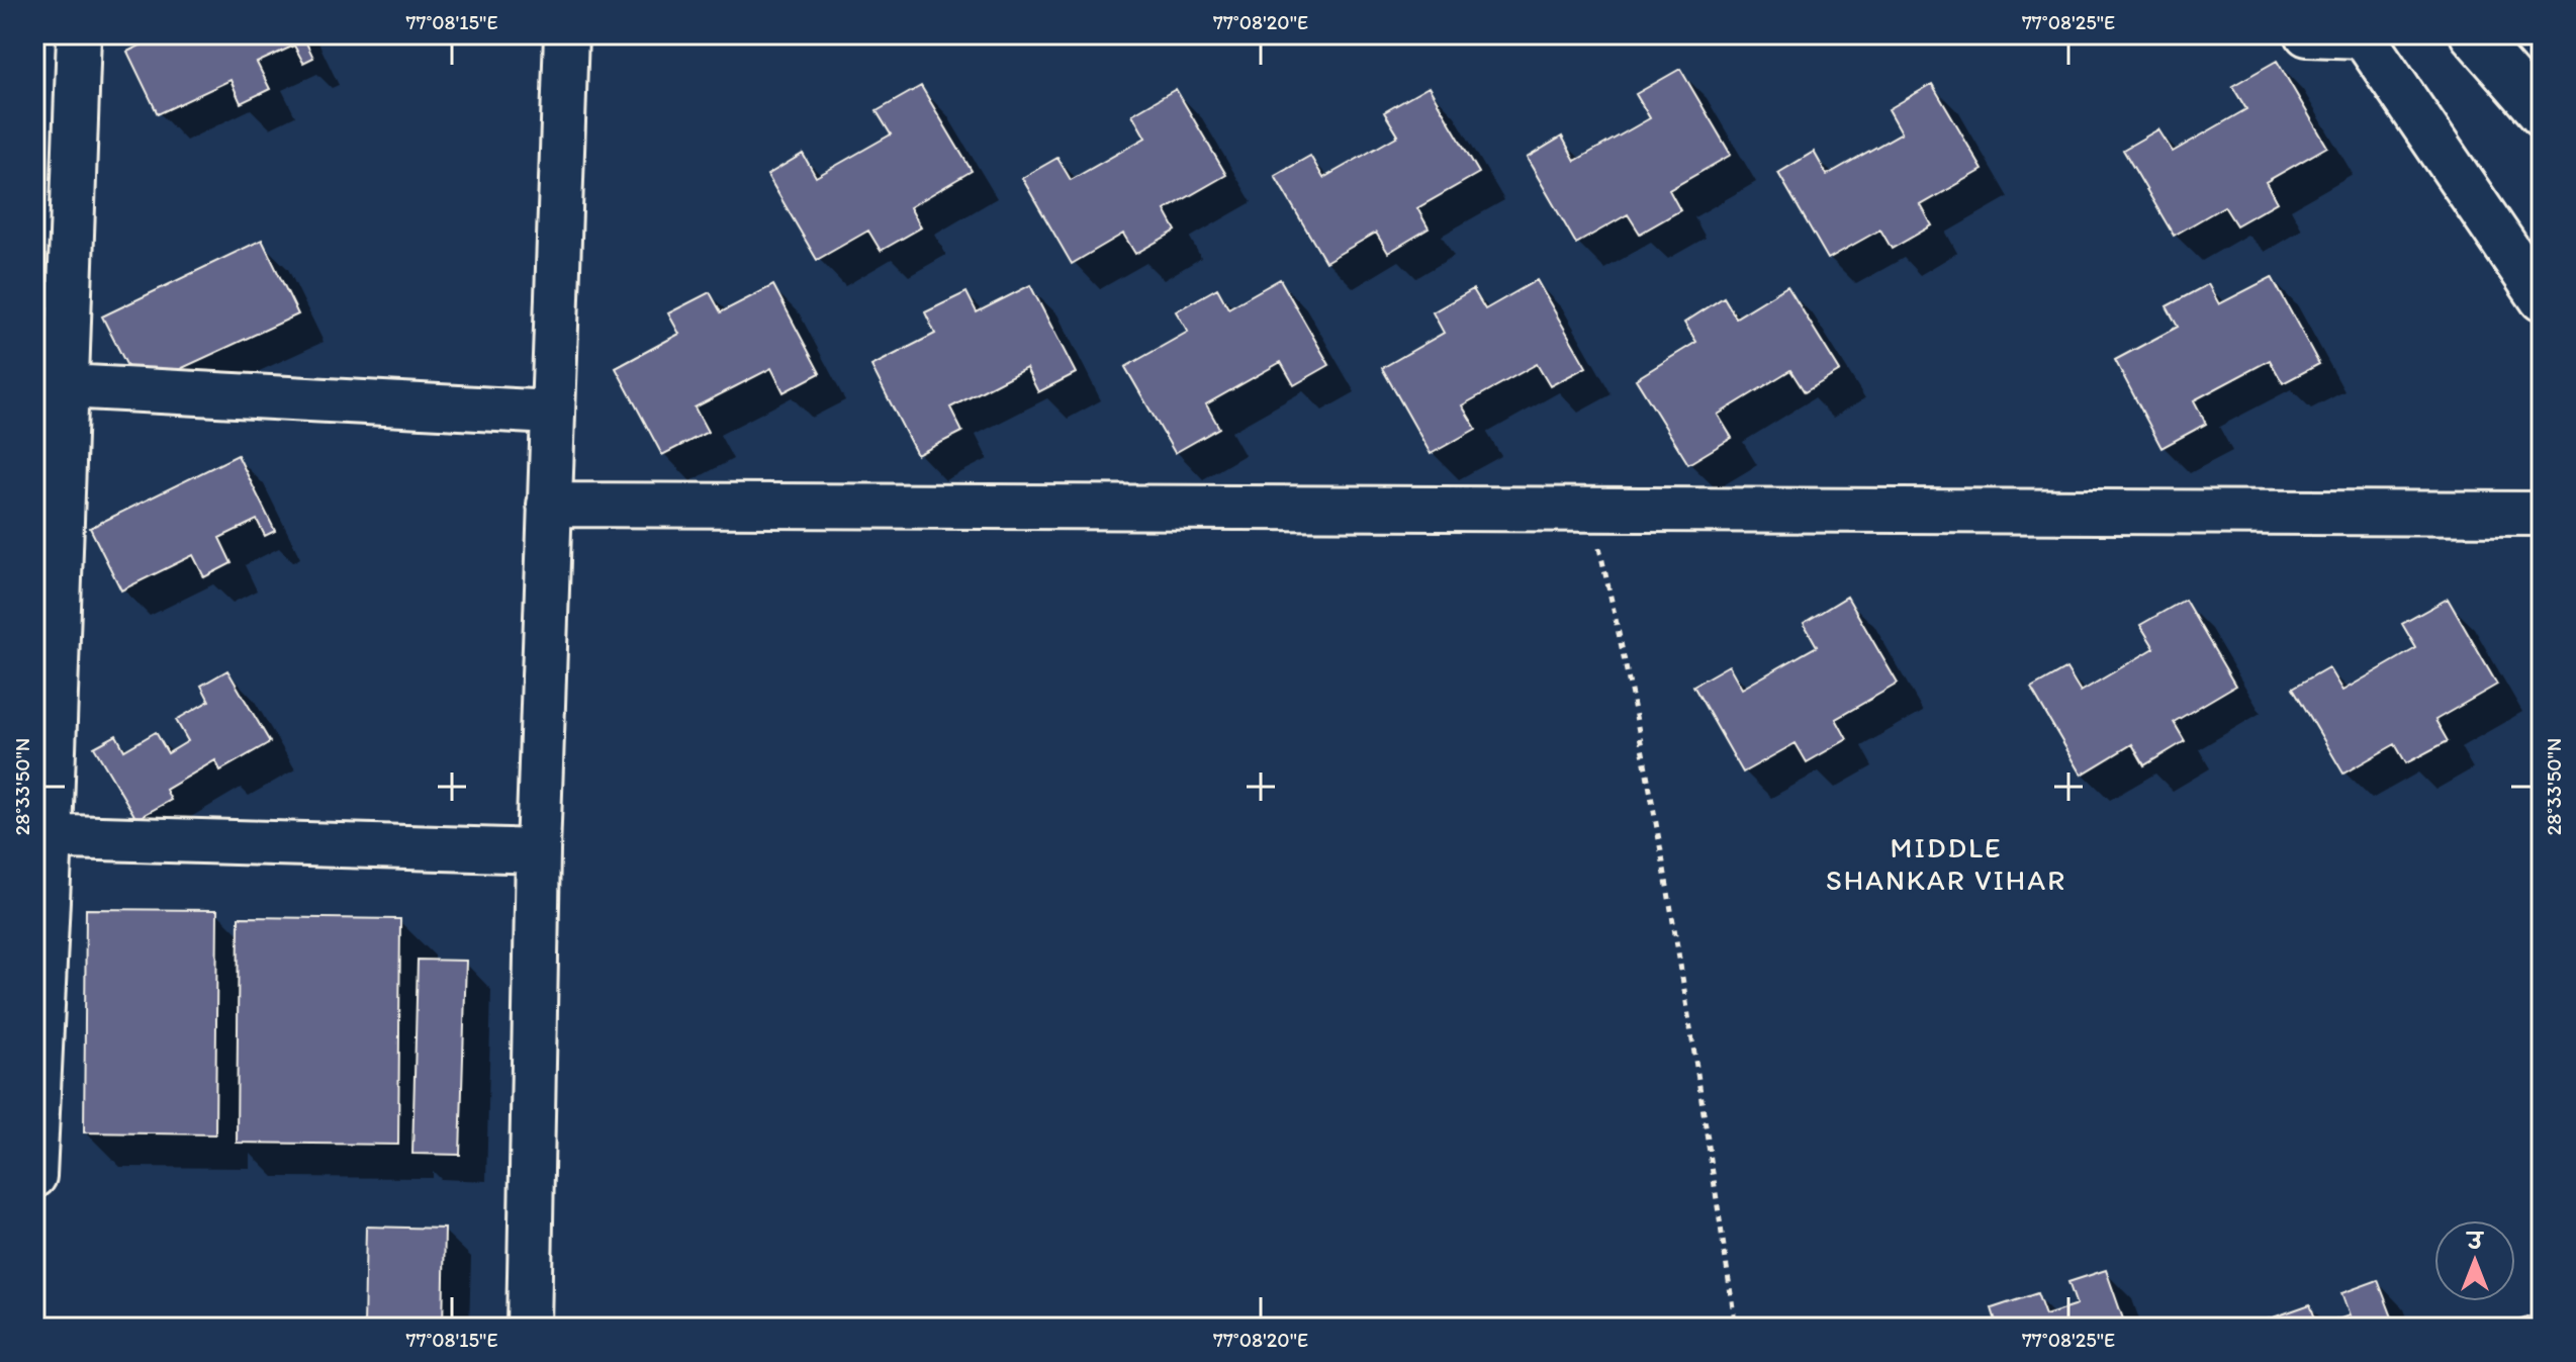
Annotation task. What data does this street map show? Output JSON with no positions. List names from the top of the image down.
{
  "districts": ["MIDDLE SHANKAR VIHAR"],
  "north": "top",
  "coordinates": [
    "77°08'15\"E",
    "77°08'20\"E",
    "77°08'25\"E",
    "28°33'50\"N"
  ]
}
